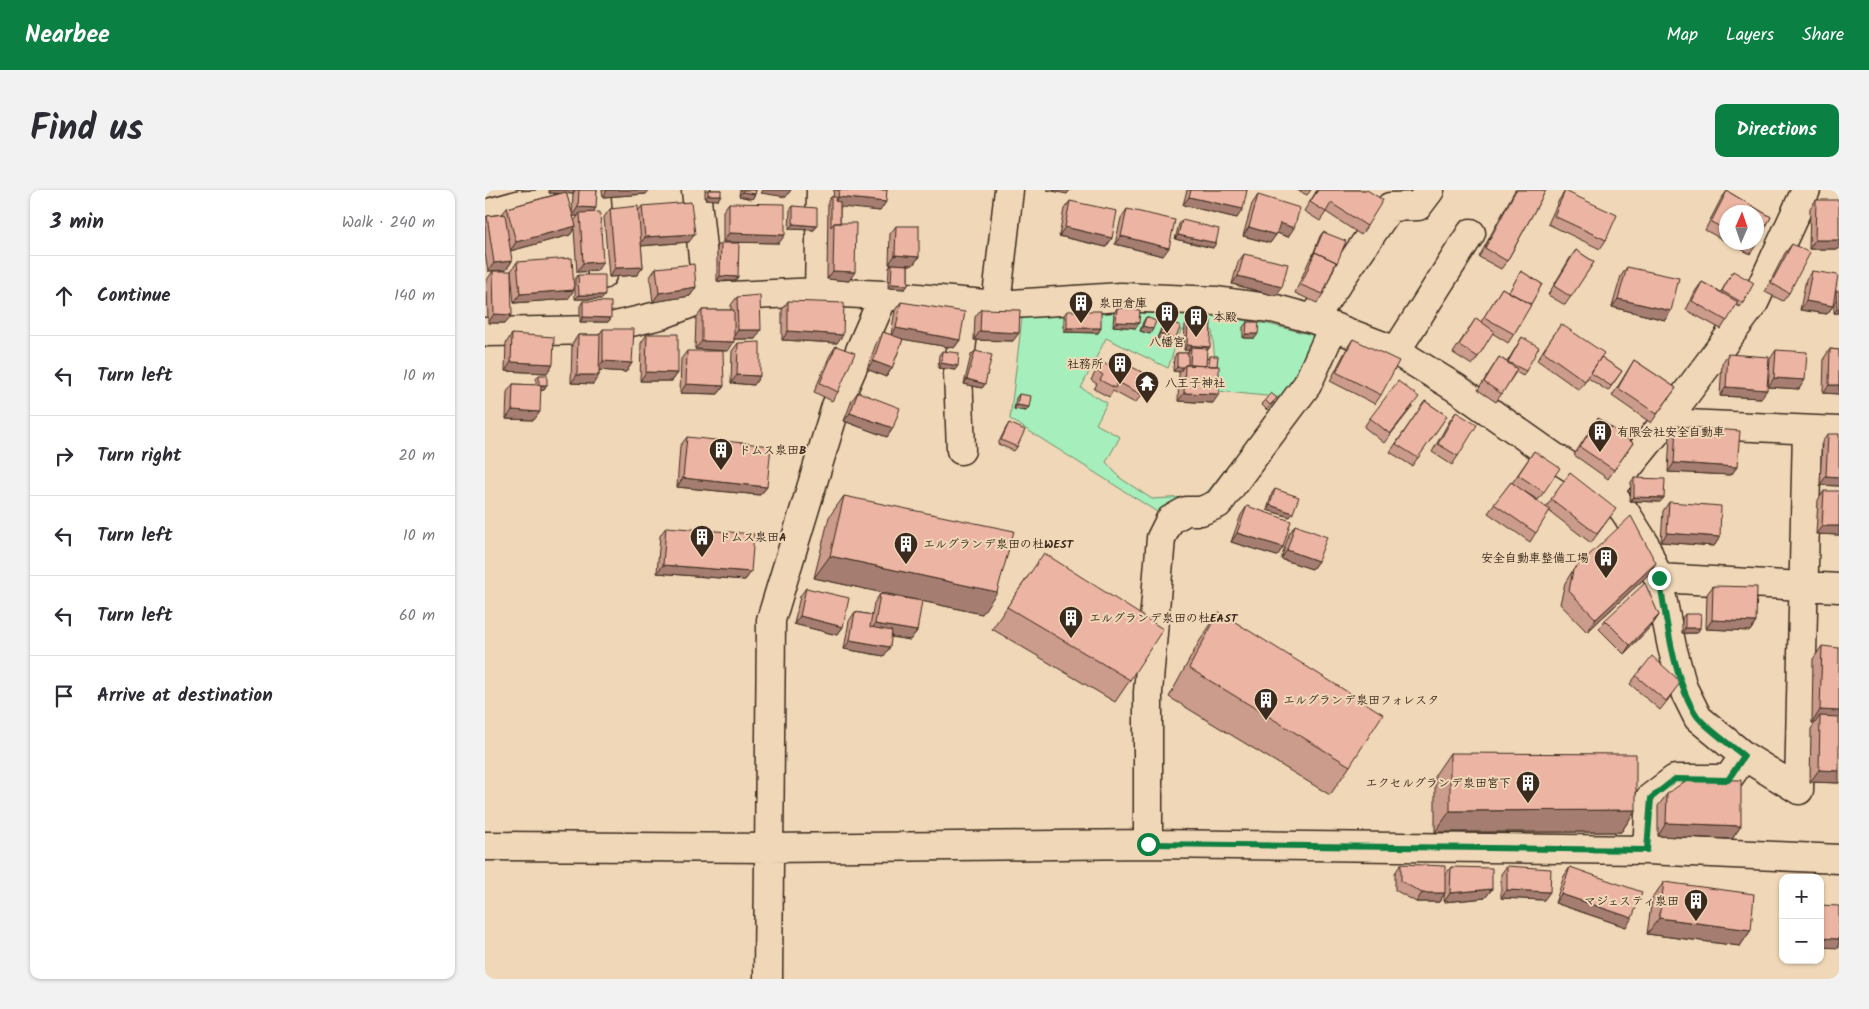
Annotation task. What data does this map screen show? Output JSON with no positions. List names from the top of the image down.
{
  "places": {
    "building": [
      "泉田倉庫",
      "八幡宮",
      "本殿",
      "社務所",
      "有限会社安全自動車",
      "ドムス泉田B",
      "ドムス泉田A",
      "エルグランデ泉田の杜WEST",
      "安全自動車整備工場",
      "エルグランデ泉田の杜EAST",
      "エルグランデ泉田フォレスタ",
      "エクセルグランデ泉田宮下",
      "マジェスティ泉田"
    ],
    "temple": ["八王子神社"]
  },
  "north": "top",
  "page": {
    "header": "Nearbee",
    "nav": ["Map", "Layers", "Share"],
    "title": "Find us",
    "buttons": "Directions",
    "heading": ["3 min", "Walk · 240 m"],
    "list": [
      ["Continue", "140 m"],
      ["Turn left", "10 m"],
      ["Turn right", "20 m"],
      ["Turn left", "10 m"],
      ["Turn left", "60 m"],
      "Arrive at destination"
    ],
    "map_buttons": ["+", "−"]
  }
}
